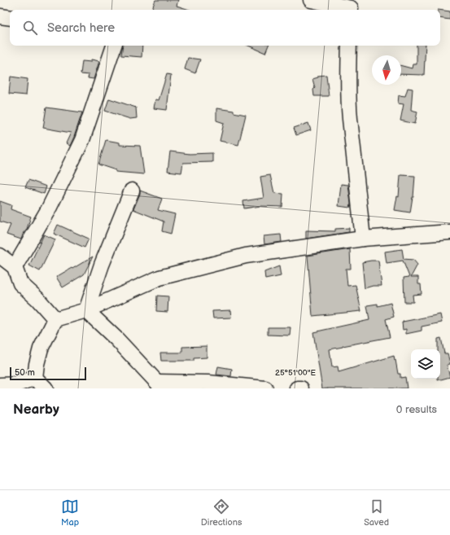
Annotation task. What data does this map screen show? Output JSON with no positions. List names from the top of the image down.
{
  "scale_bar": "50 m",
  "north": "bottom",
  "page": {
    "search": "Search here",
    "scale": "50 m",
    "heading": ["Nearby", "0 results"],
    "nav": ["Map", "Directions", "Saved"]
  },
  "coordinates": ["25°51'00\"E"]
}
